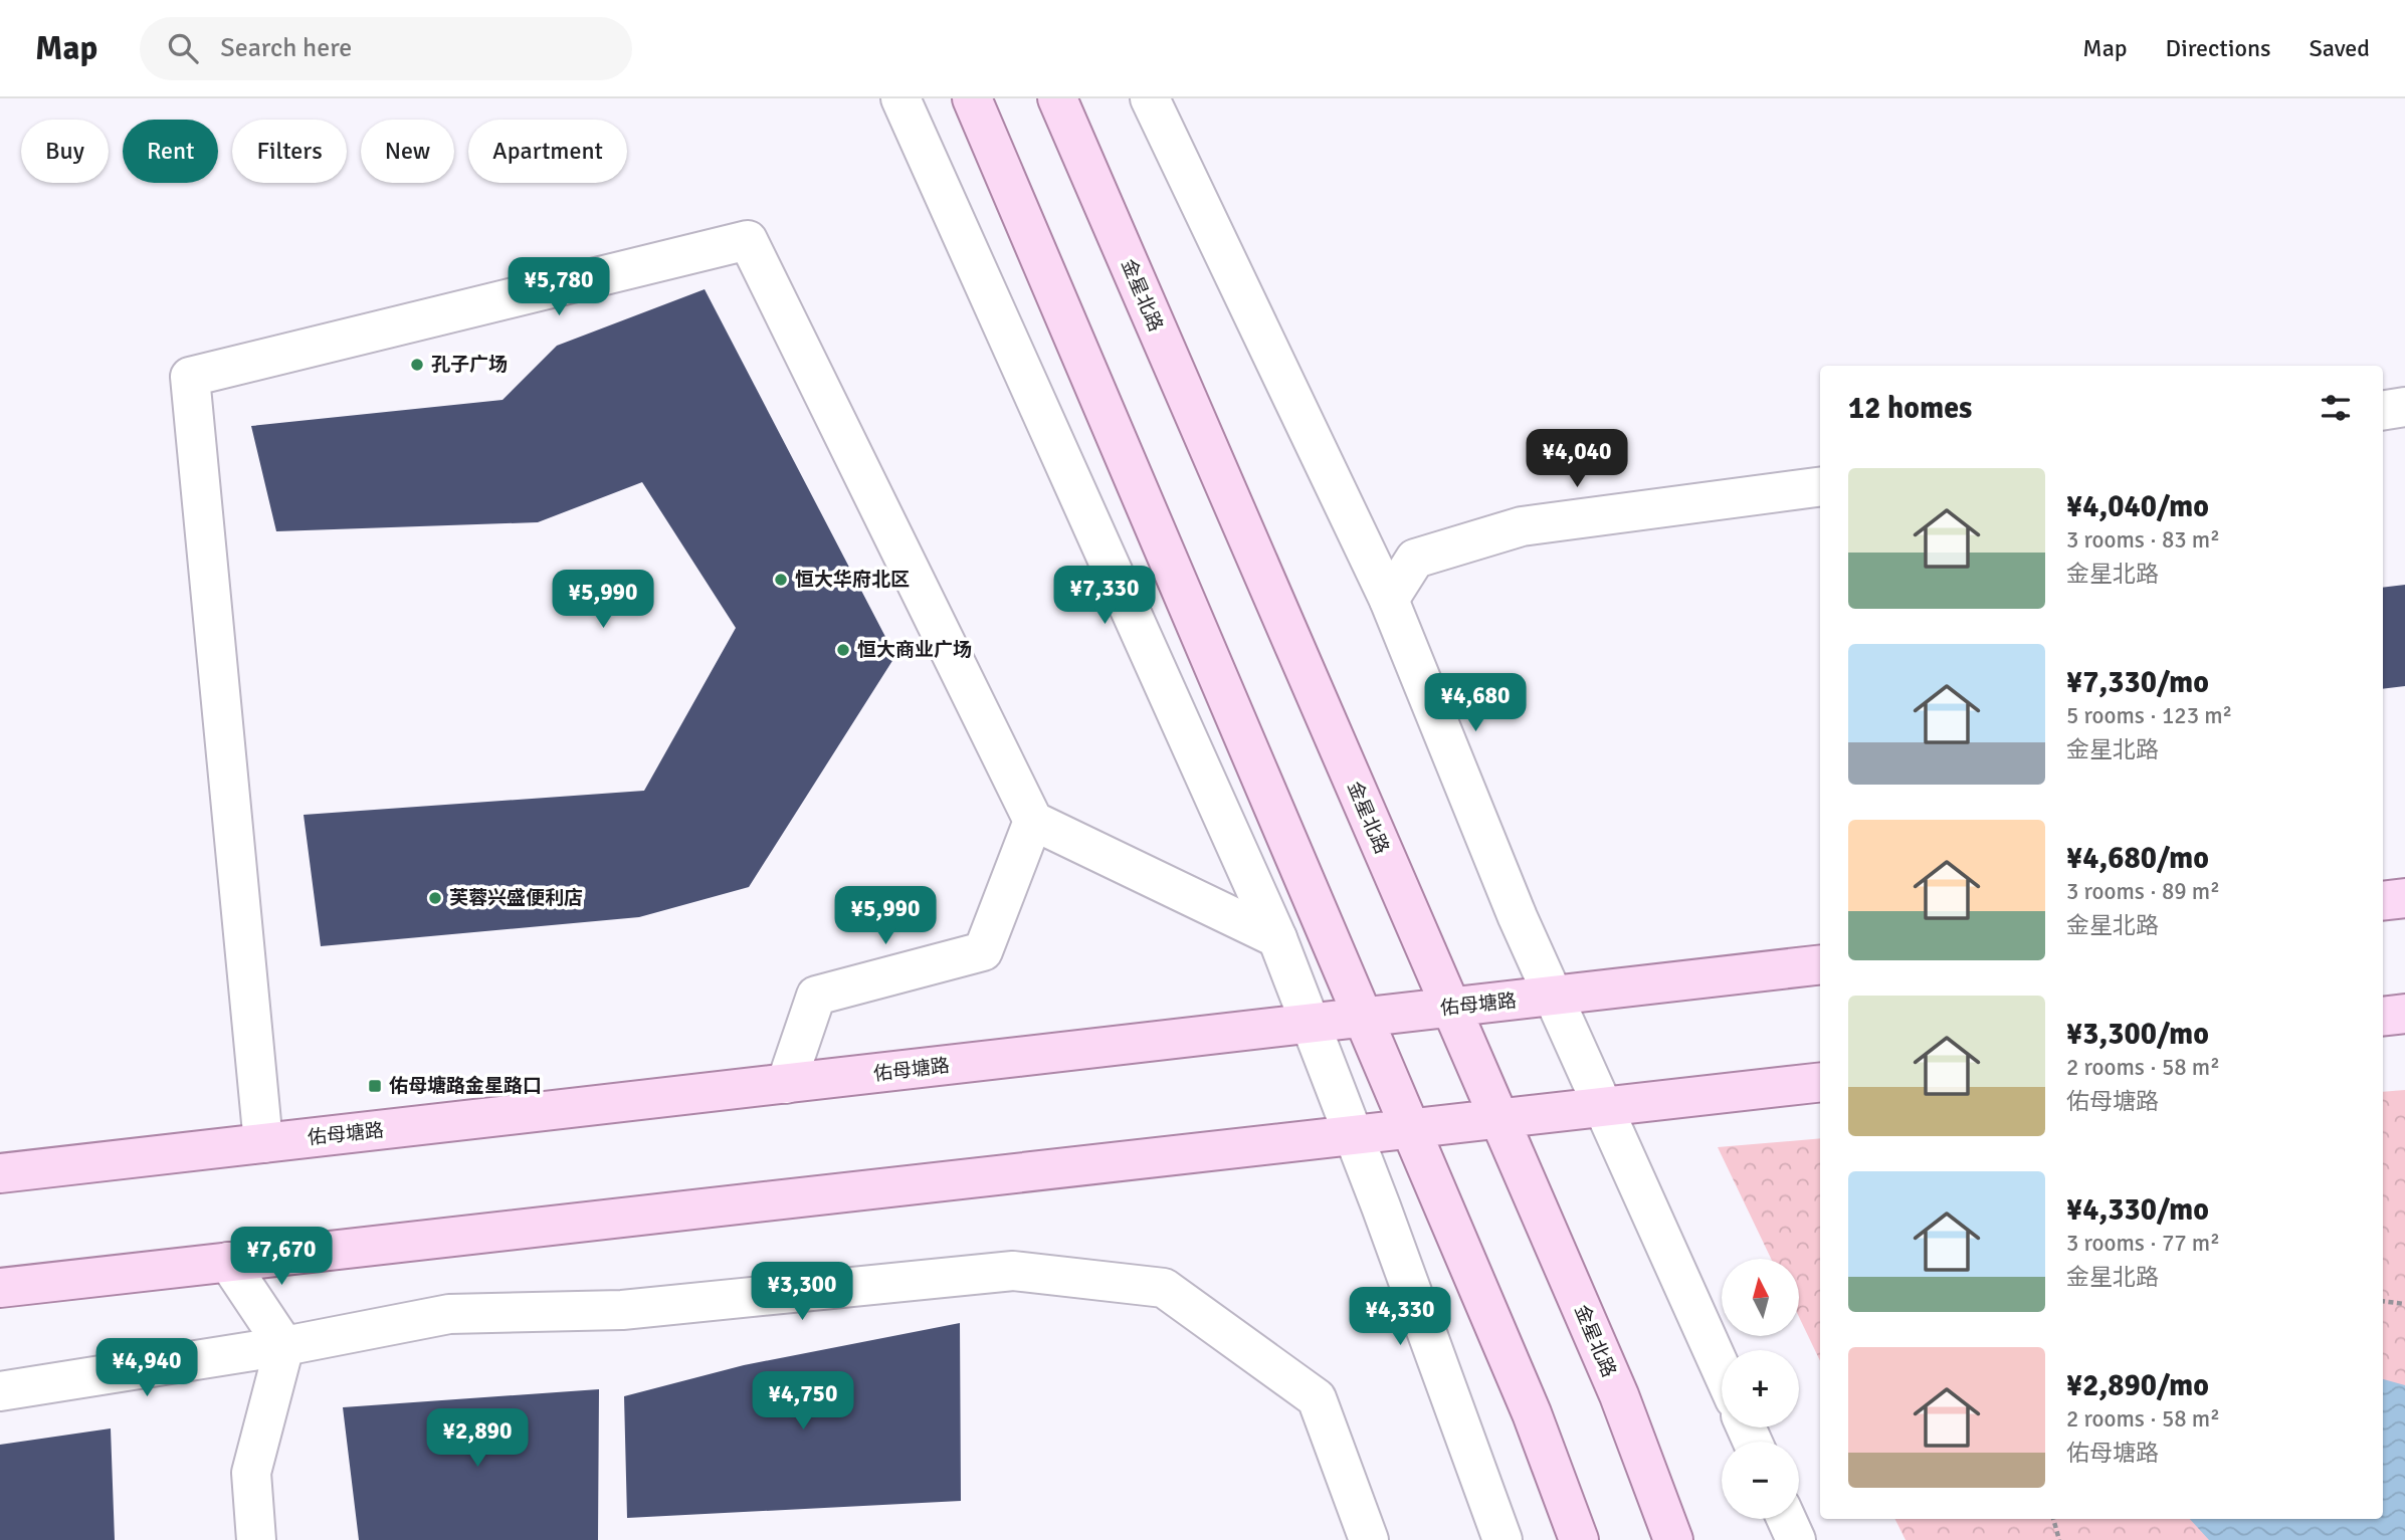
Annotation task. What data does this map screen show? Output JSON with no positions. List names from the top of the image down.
{
  "streets": {
    "main road": ["金星北路", "佑母塘路"]
  },
  "crossings": [
    ["金星北路", "佑母塘路"]
  ],
  "places": {
    "other": [
      "孔子广场",
      "恒大华府北区",
      "恒大商业广场",
      "芙蓉兴盛便利店"
    ],
    "transit": ["佑母塘路金星路口"]
  },
  "north": "top",
  "page": {
    "header": "Map",
    "search": "Search here",
    "nav": ["Map", "Directions", "Saved"],
    "chip": [
      "Buy",
      "Rent",
      "Filters",
      "New",
      "Apartment"
    ],
    "price": [
      "¥5,780",
      "¥4,040",
      "¥7,330",
      "¥5,990",
      "¥4,680",
      "¥5,990",
      "¥7,670",
      "¥3,300",
      "¥4,330",
      "¥4,940",
      "¥4,750",
      "¥2,890"
    ],
    "heading": "12 homes",
    "list": [
      {
        "name": "¥4,040/mo",
        "note": "3 rooms · 83 m² · 金星北路"
      },
      {
        "name": "¥7,330/mo",
        "note": "5 rooms · 123 m² · 金星北路"
      },
      {
        "name": "¥4,680/mo",
        "note": "3 rooms · 89 m² · 金星北路"
      },
      {
        "name": "¥3,300/mo",
        "note": "2 rooms · 58 m² · 佑母塘路"
      },
      {
        "name": "¥4,330/mo",
        "note": "3 rooms · 77 m² · 金星北路"
      },
      {
        "name": "¥2,890/mo",
        "note": "2 rooms · 58 m² · 佑母塘路"
      }
    ],
    "map_buttons": ["+", "−"]
  }
}
